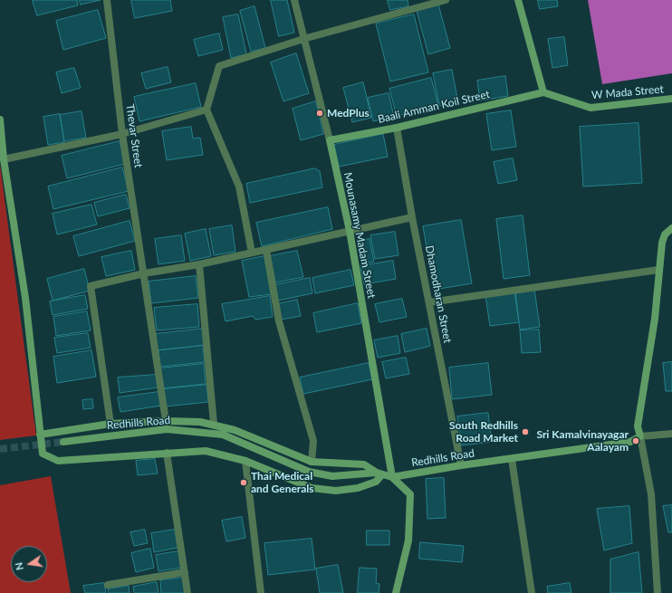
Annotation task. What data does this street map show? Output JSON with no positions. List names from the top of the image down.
{
  "streets": {
    "street": [
      "W Mada Street",
      "Baali Amman Koil Street",
      "Thevar Street",
      "Mounasamy Madam Street",
      "Dhamodharan Street",
      "Redhills Road"
    ]
  },
  "crossings": [
    ["W Mada Street", "Baali Amman Koil Street"],
    ["Baali Amman Koil Street", "Mounasamy Madam Street"],
    ["Baali Amman Koil Street", "Dhamodharan Street"],
    ["Mounasamy Madam Street", "Redhills Road"],
    ["Dhamodharan Street", "Redhills Road"]
  ],
  "places": [
    "MedPlus",
    "South Redhills Road Market",
    "Sri Kamalvinayagar Aalayam",
    "Thai Medical and Generals"
  ],
  "north": "left"
}
